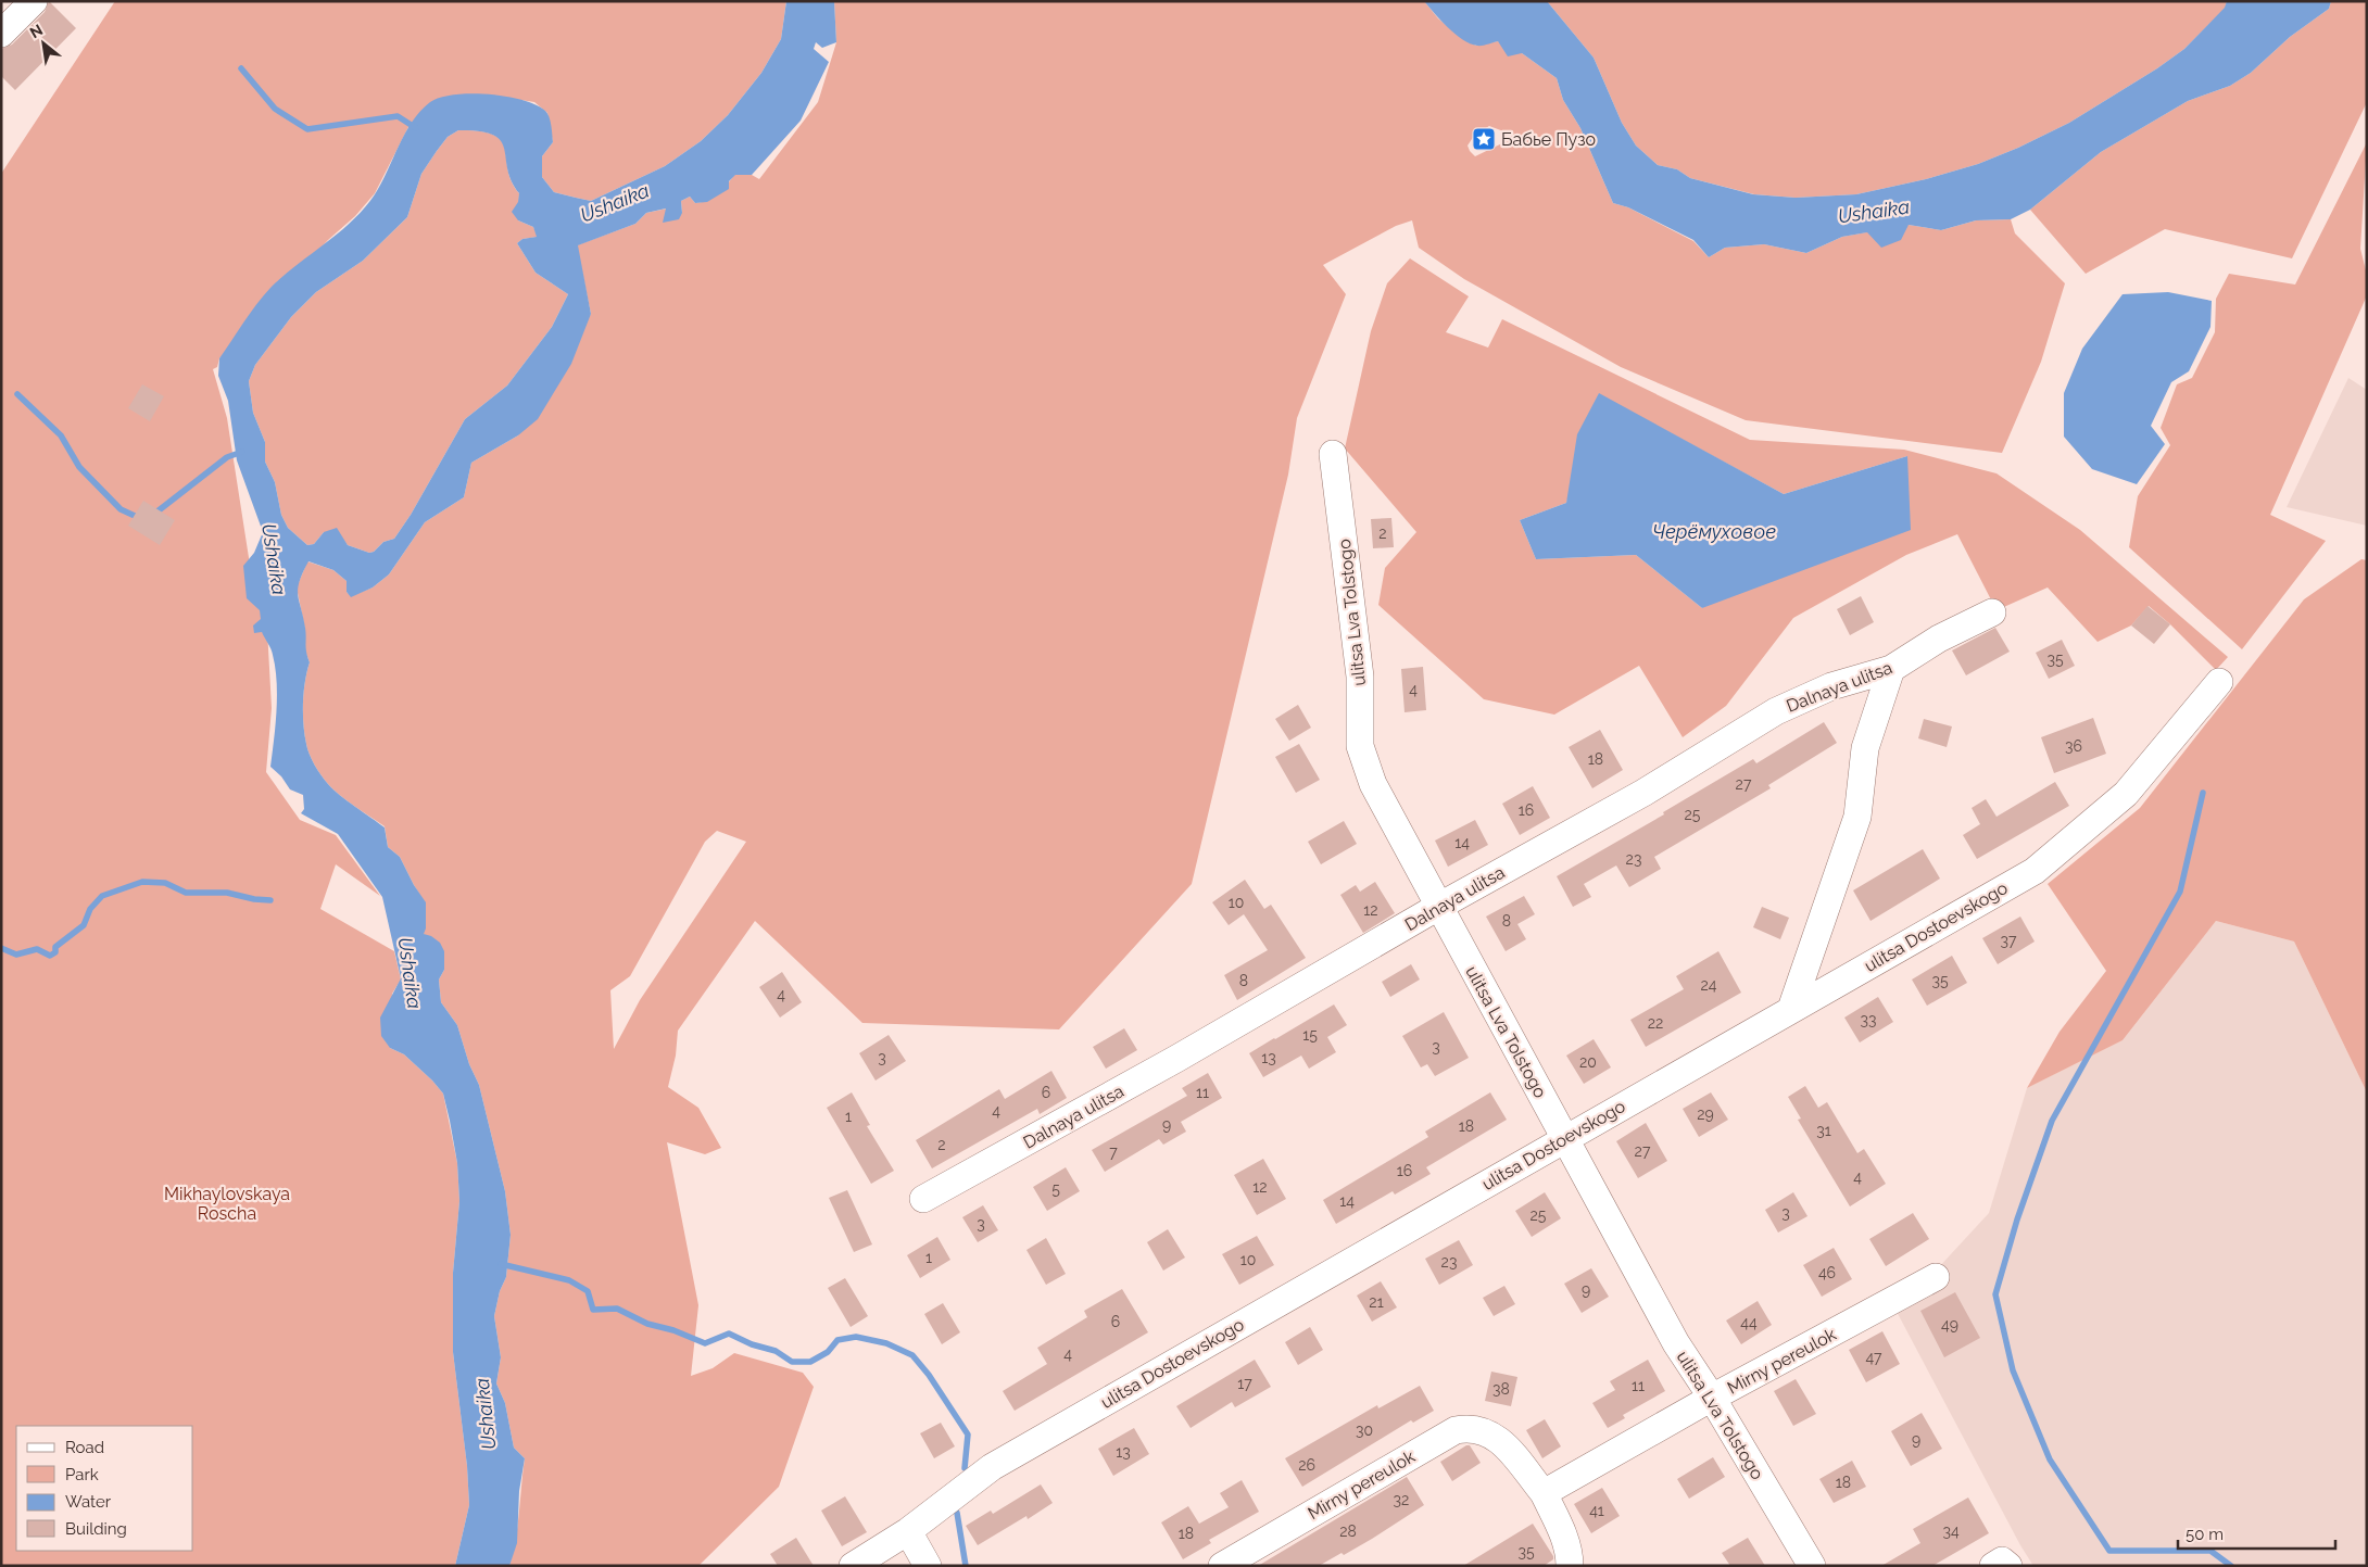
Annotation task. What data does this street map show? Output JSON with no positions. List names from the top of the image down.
{
  "streets": {
    "street": [
      "ulitsa Lva Tolstogo",
      "Dalnaya ulitsa",
      "ulitsa Dostoevskogo",
      "Mirny pereulok"
    ]
  },
  "crossings": [
    ["ulitsa Lva Tolstogo", "Dalnaya ulitsa"],
    ["ulitsa Lva Tolstogo", "ulitsa Dostoevskogo"],
    ["ulitsa Lva Tolstogo", "Mirny pereulok"]
  ],
  "water": ["Ushaika", "Черёмуховое"],
  "parks": ["Mikhaylovskaya Roscha"],
  "places": {
    "place": ["Бабье Пузо"]
  },
  "house_numbers": [
    "2",
    "35",
    "4",
    "36",
    "18",
    "27",
    "16",
    "25",
    "14",
    "23",
    "10",
    "12",
    "8",
    "37",
    "8",
    "35",
    "24",
    "4",
    "33",
    "22",
    "15",
    "3",
    "3",
    "13",
    "20",
    "6",
    "11",
    "4",
    "29",
    "1",
    "9",
    "18",
    "31",
    "2",
    "27",
    "7",
    "16",
    "4",
    "12",
    "5",
    "14",
    "3",
    "25",
    "3",
    "1",
    "10",
    "23",
    "46",
    "9",
    "21",
    "6",
    "44",
    "49",
    "4",
    "47",
    "17",
    "11",
    "38",
    "30",
    "9",
    "13",
    "26",
    "18",
    "32",
    "41",
    "28",
    "34",
    "18",
    "35"
  ],
  "legend": [
    "Road",
    "Park",
    "Water",
    "Building"
  ],
  "scale_bar": "50 m",
  "north": "top left"
}
